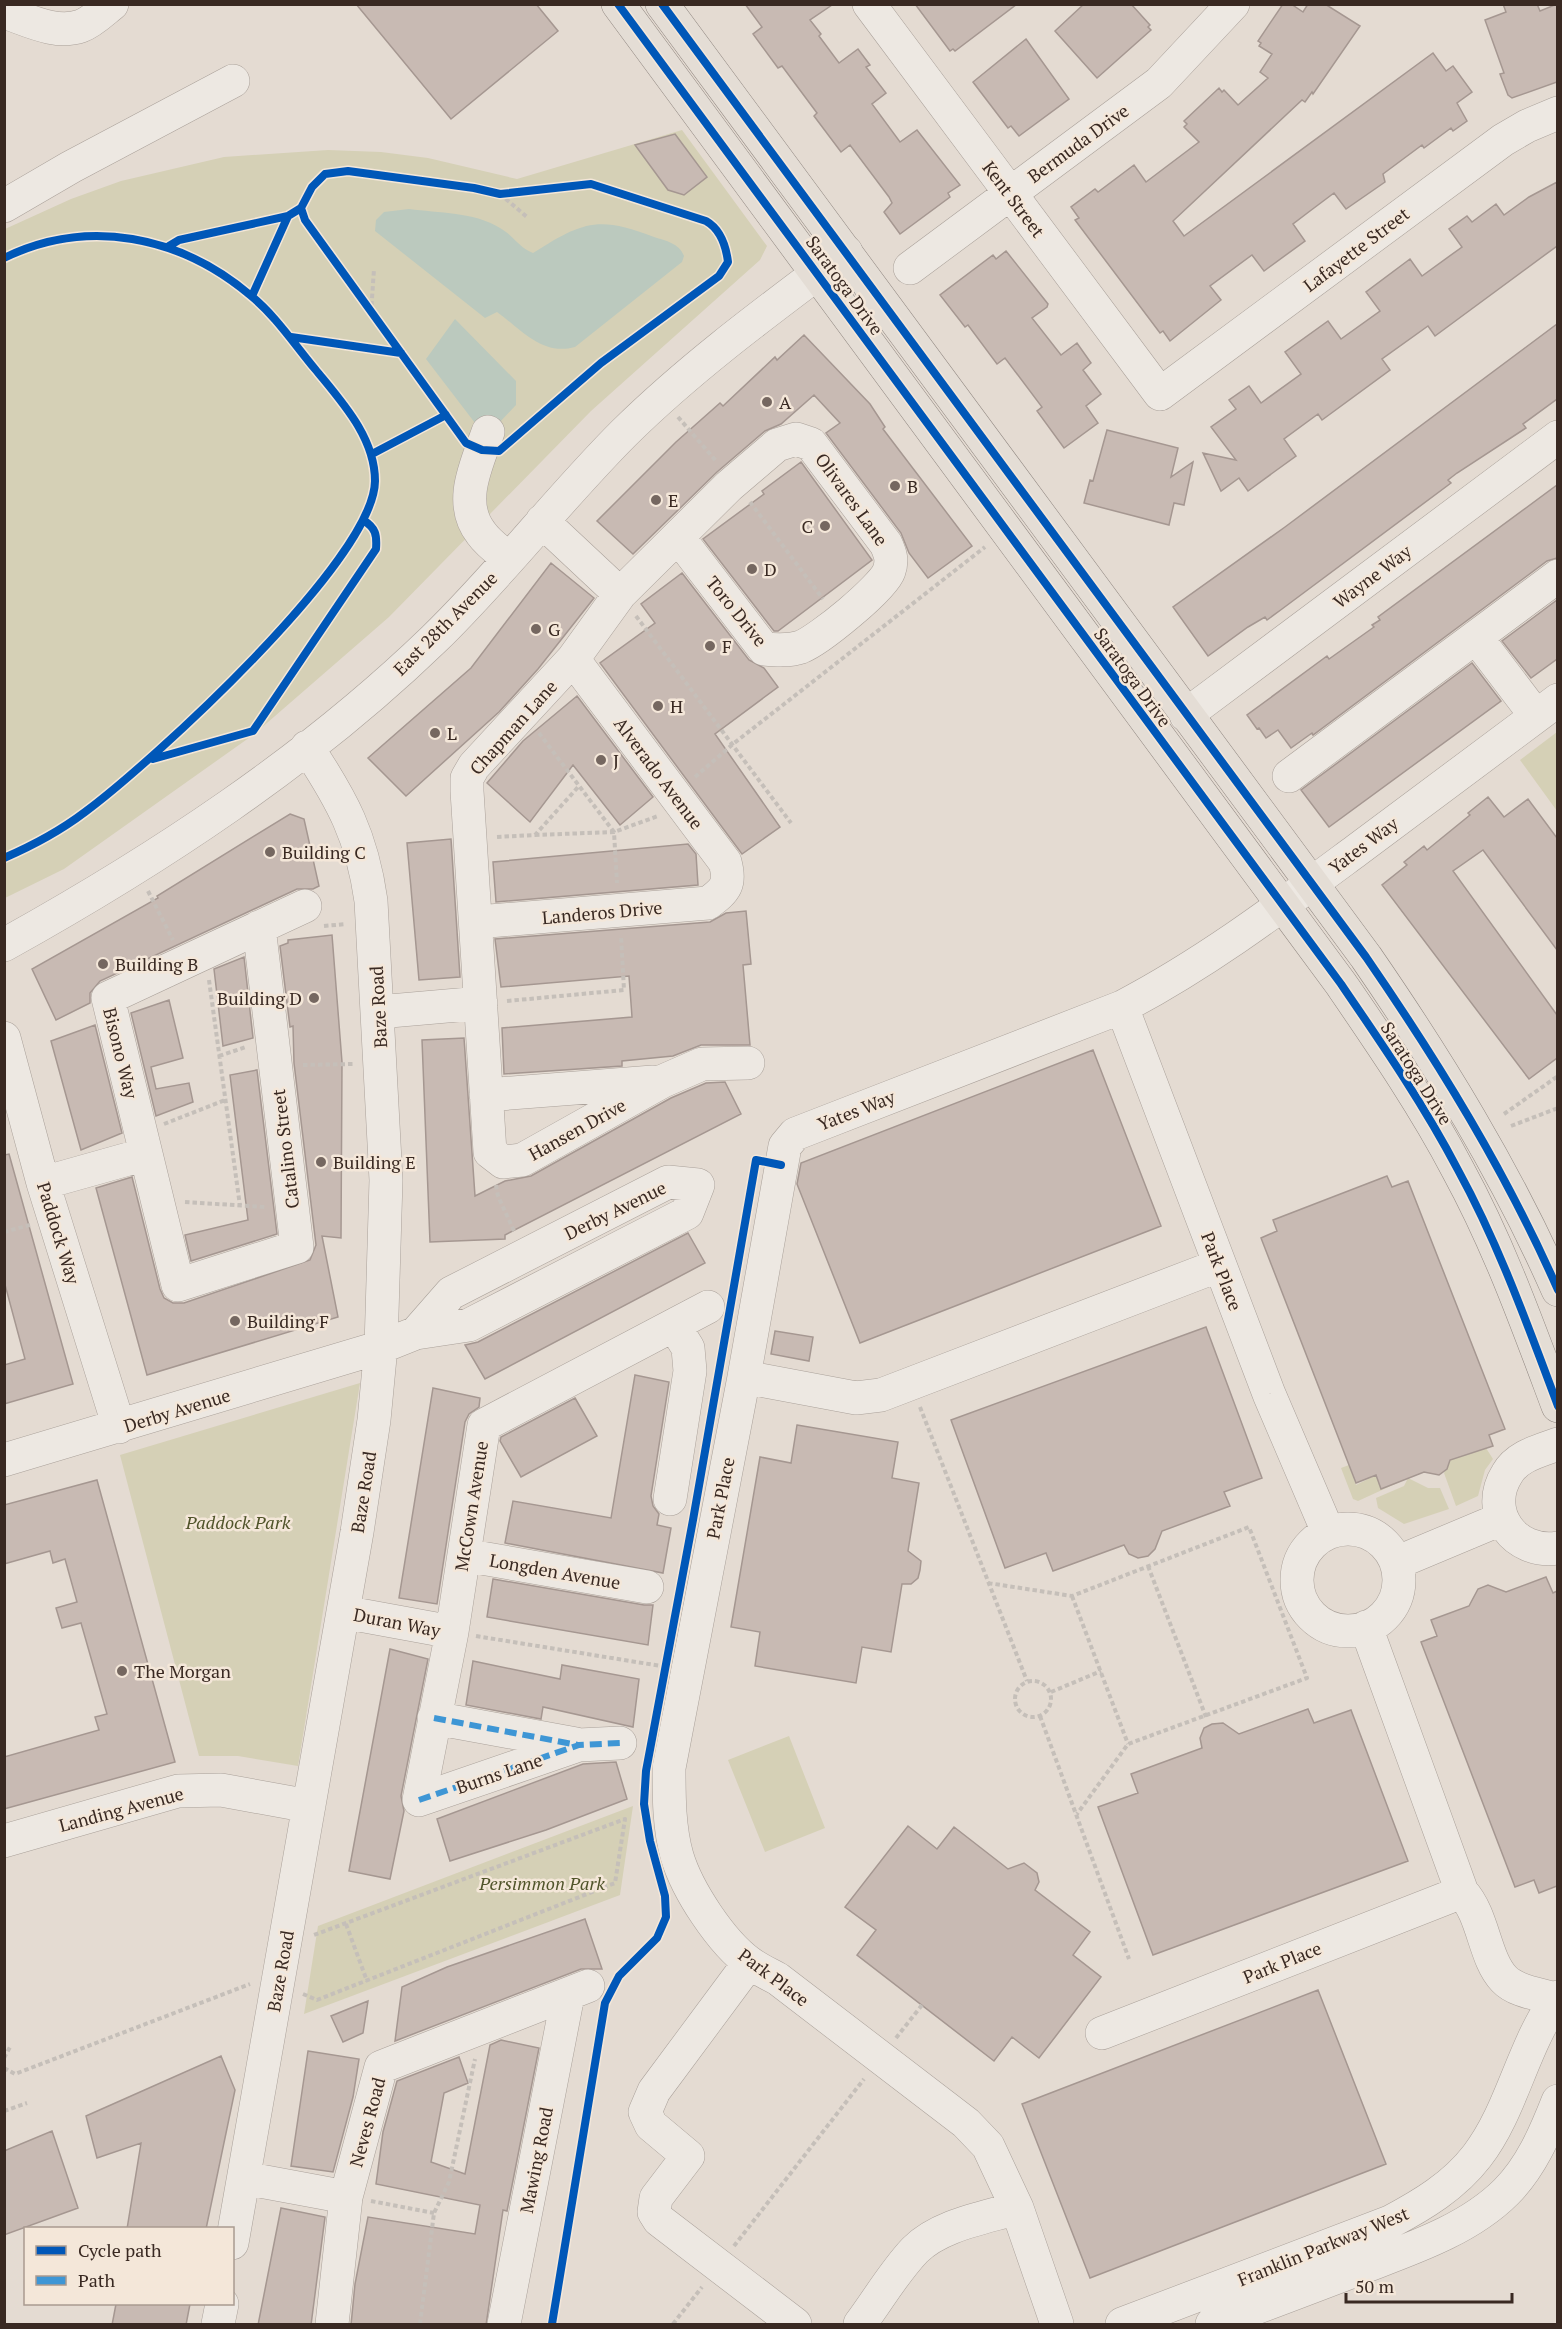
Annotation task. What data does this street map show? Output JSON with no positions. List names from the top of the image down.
{
  "streets": {
    "main road": ["Saratoga Drive"],
    "street": [
      "Bermuda Drive",
      "Kent Street",
      "Lafayette Street",
      "Olivares Lane",
      "Wayne Way",
      "Toro Drive",
      "East 28th Avenue",
      "Chapman Lane",
      "Alverado Avenue",
      "Yates Way",
      "Landeros Drive",
      "Baze Road",
      "Bisono Way",
      "Hansen Drive",
      "Catalino Street",
      "Derby Avenue",
      "Paddock Way",
      "Park Place",
      "McCown Avenue",
      "Longden Avenue",
      "Duran Way",
      "Burns Lane",
      "Landing Avenue",
      "Neves Road",
      "Mawing Road",
      "Franklin Parkway West"
    ]
  },
  "crossings": [
    ["Bermuda Drive", "Kent Street"],
    ["Kent Street", "Lafayette Street"],
    ["Saratoga Drive", "Wayne Way"],
    ["Saratoga Drive", "East 28th Avenue"],
    ["Saratoga Drive", "Yates Way"],
    ["Olivares Lane", "Toro Drive"],
    ["Olivares Lane", "Chapman Lane"],
    ["Toro Drive", "Chapman Lane"],
    ["East 28th Avenue", "Baze Road"],
    ["Chapman Lane", "Alverado Avenue"],
    ["Chapman Lane", "Landeros Drive"],
    ["Chapman Lane", "Hansen Drive"],
    ["Alverado Avenue", "Landeros Drive"],
    ["Yates Way", "Park Place"],
    ["Baze Road", "Derby Avenue"],
    ["Baze Road", "Duran Way"],
    ["Baze Road", "Landing Avenue"],
    ["Bisono Way", "Catalino Street"],
    ["Derby Avenue", "Paddock Way"],
    ["McCown Avenue", "Longden Avenue"],
    ["McCown Avenue", "Duran Way"],
    ["McCown Avenue", "Burns Lane"],
    ["Neves Road", "Mawing Road"]
  ],
  "parks": ["Paddock Park", "Persimmon Park"],
  "places": [
    "A",
    "B",
    "E",
    "C",
    "D",
    "G",
    "F",
    "H",
    "L",
    "J",
    "Building C",
    "Building B",
    "Building D",
    "Building E",
    "Building F",
    "The Morgan"
  ],
  "legend": ["Cycle path", "Path"],
  "scale_bar": "50 m"
}
